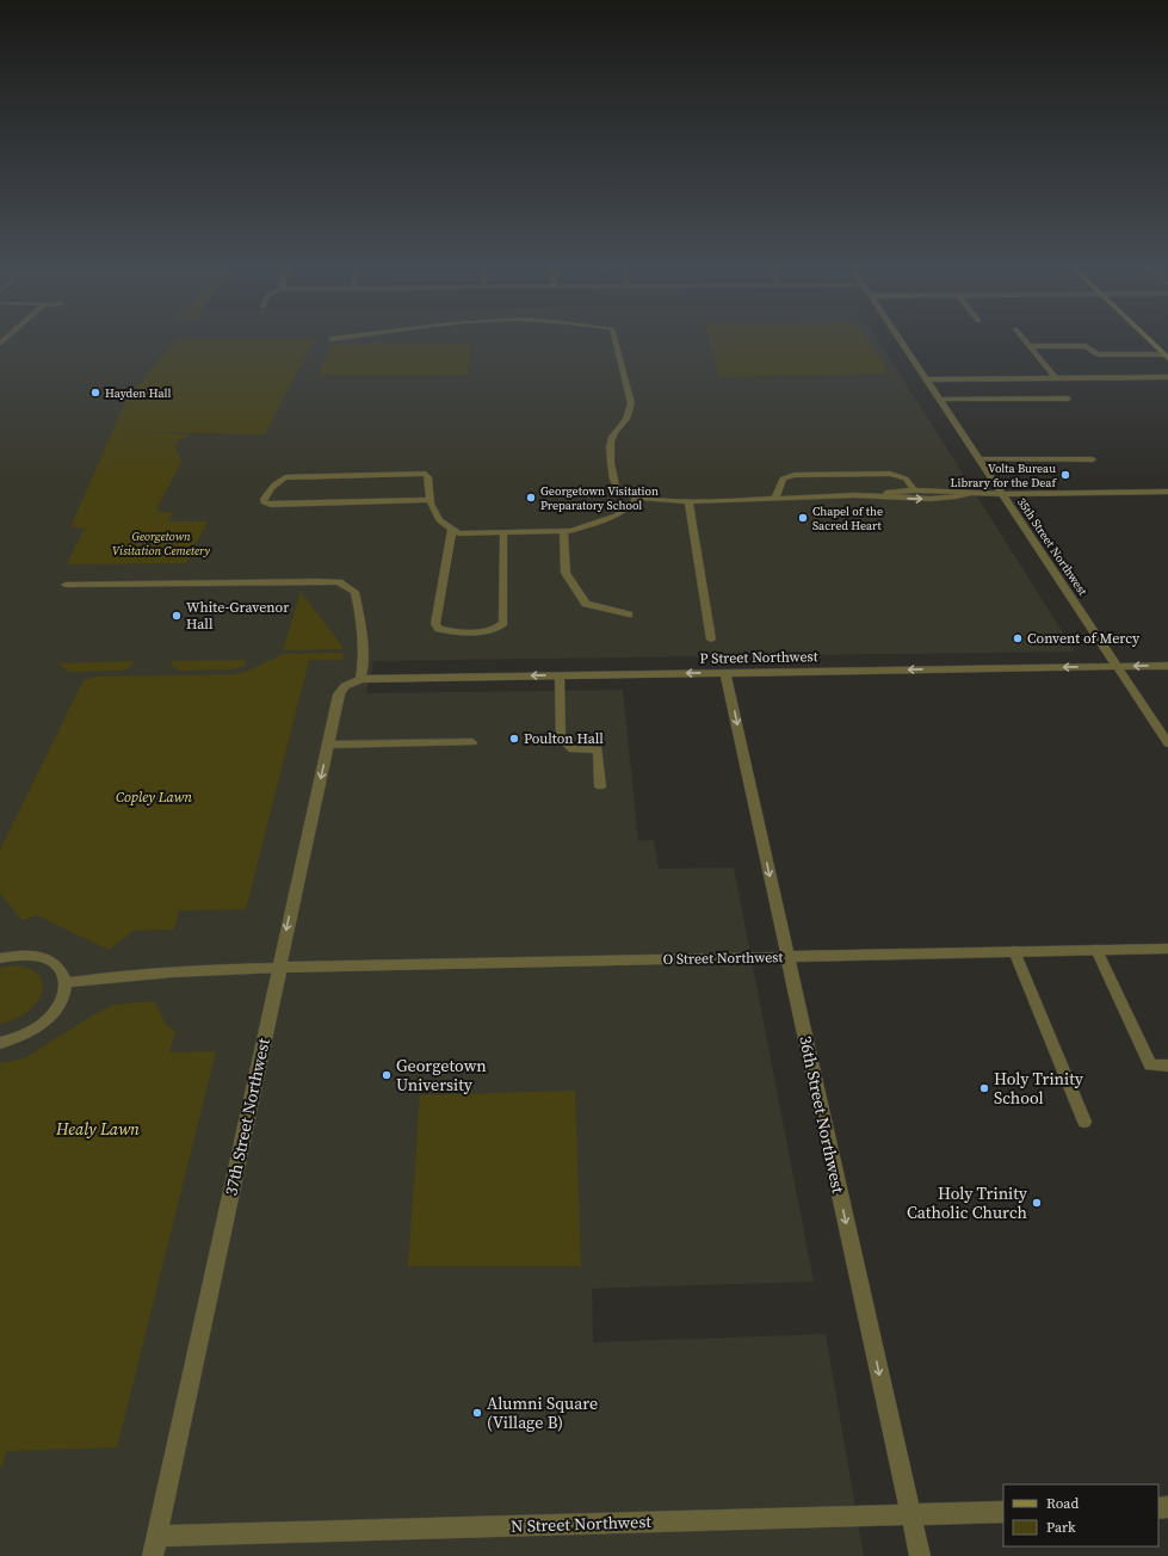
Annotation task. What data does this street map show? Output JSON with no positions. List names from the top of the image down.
{
  "streets": {
    "street": [
      "35th Street Northwest",
      "P Street Northwest",
      "O Street Northwest",
      "36th Street Northwest",
      "37th Street Northwest",
      "N Street Northwest"
    ]
  },
  "crossings": [
    ["35th Street Northwest", "P Street Northwest"],
    ["P Street Northwest", "36th Street Northwest"],
    ["P Street Northwest", "37th Street Northwest"],
    ["O Street Northwest", "36th Street Northwest"],
    ["O Street Northwest", "37th Street Northwest"],
    ["36th Street Northwest", "N Street Northwest"],
    ["37th Street Northwest", "N Street Northwest"]
  ],
  "one_way": ["P Street Northwest", "36th Street Northwest"],
  "parks": ["Georgetown Visitation Cemetery", "Copley Lawn", "Healy Lawn"],
  "places": [
    "Hayden Hall",
    "Volta Bureau Library for the Deaf",
    "Georgetown Visitation Preparatory School",
    "Chapel of the Sacred Heart",
    "White-Gravenor Hall",
    "Convent of Mercy",
    "Poulton Hall",
    "Georgetown University",
    "Holy Trinity School",
    "Holy Trinity Catholic Church",
    "Alumni Square (Village B)"
  ],
  "legend": ["Road", "Park"]
}
